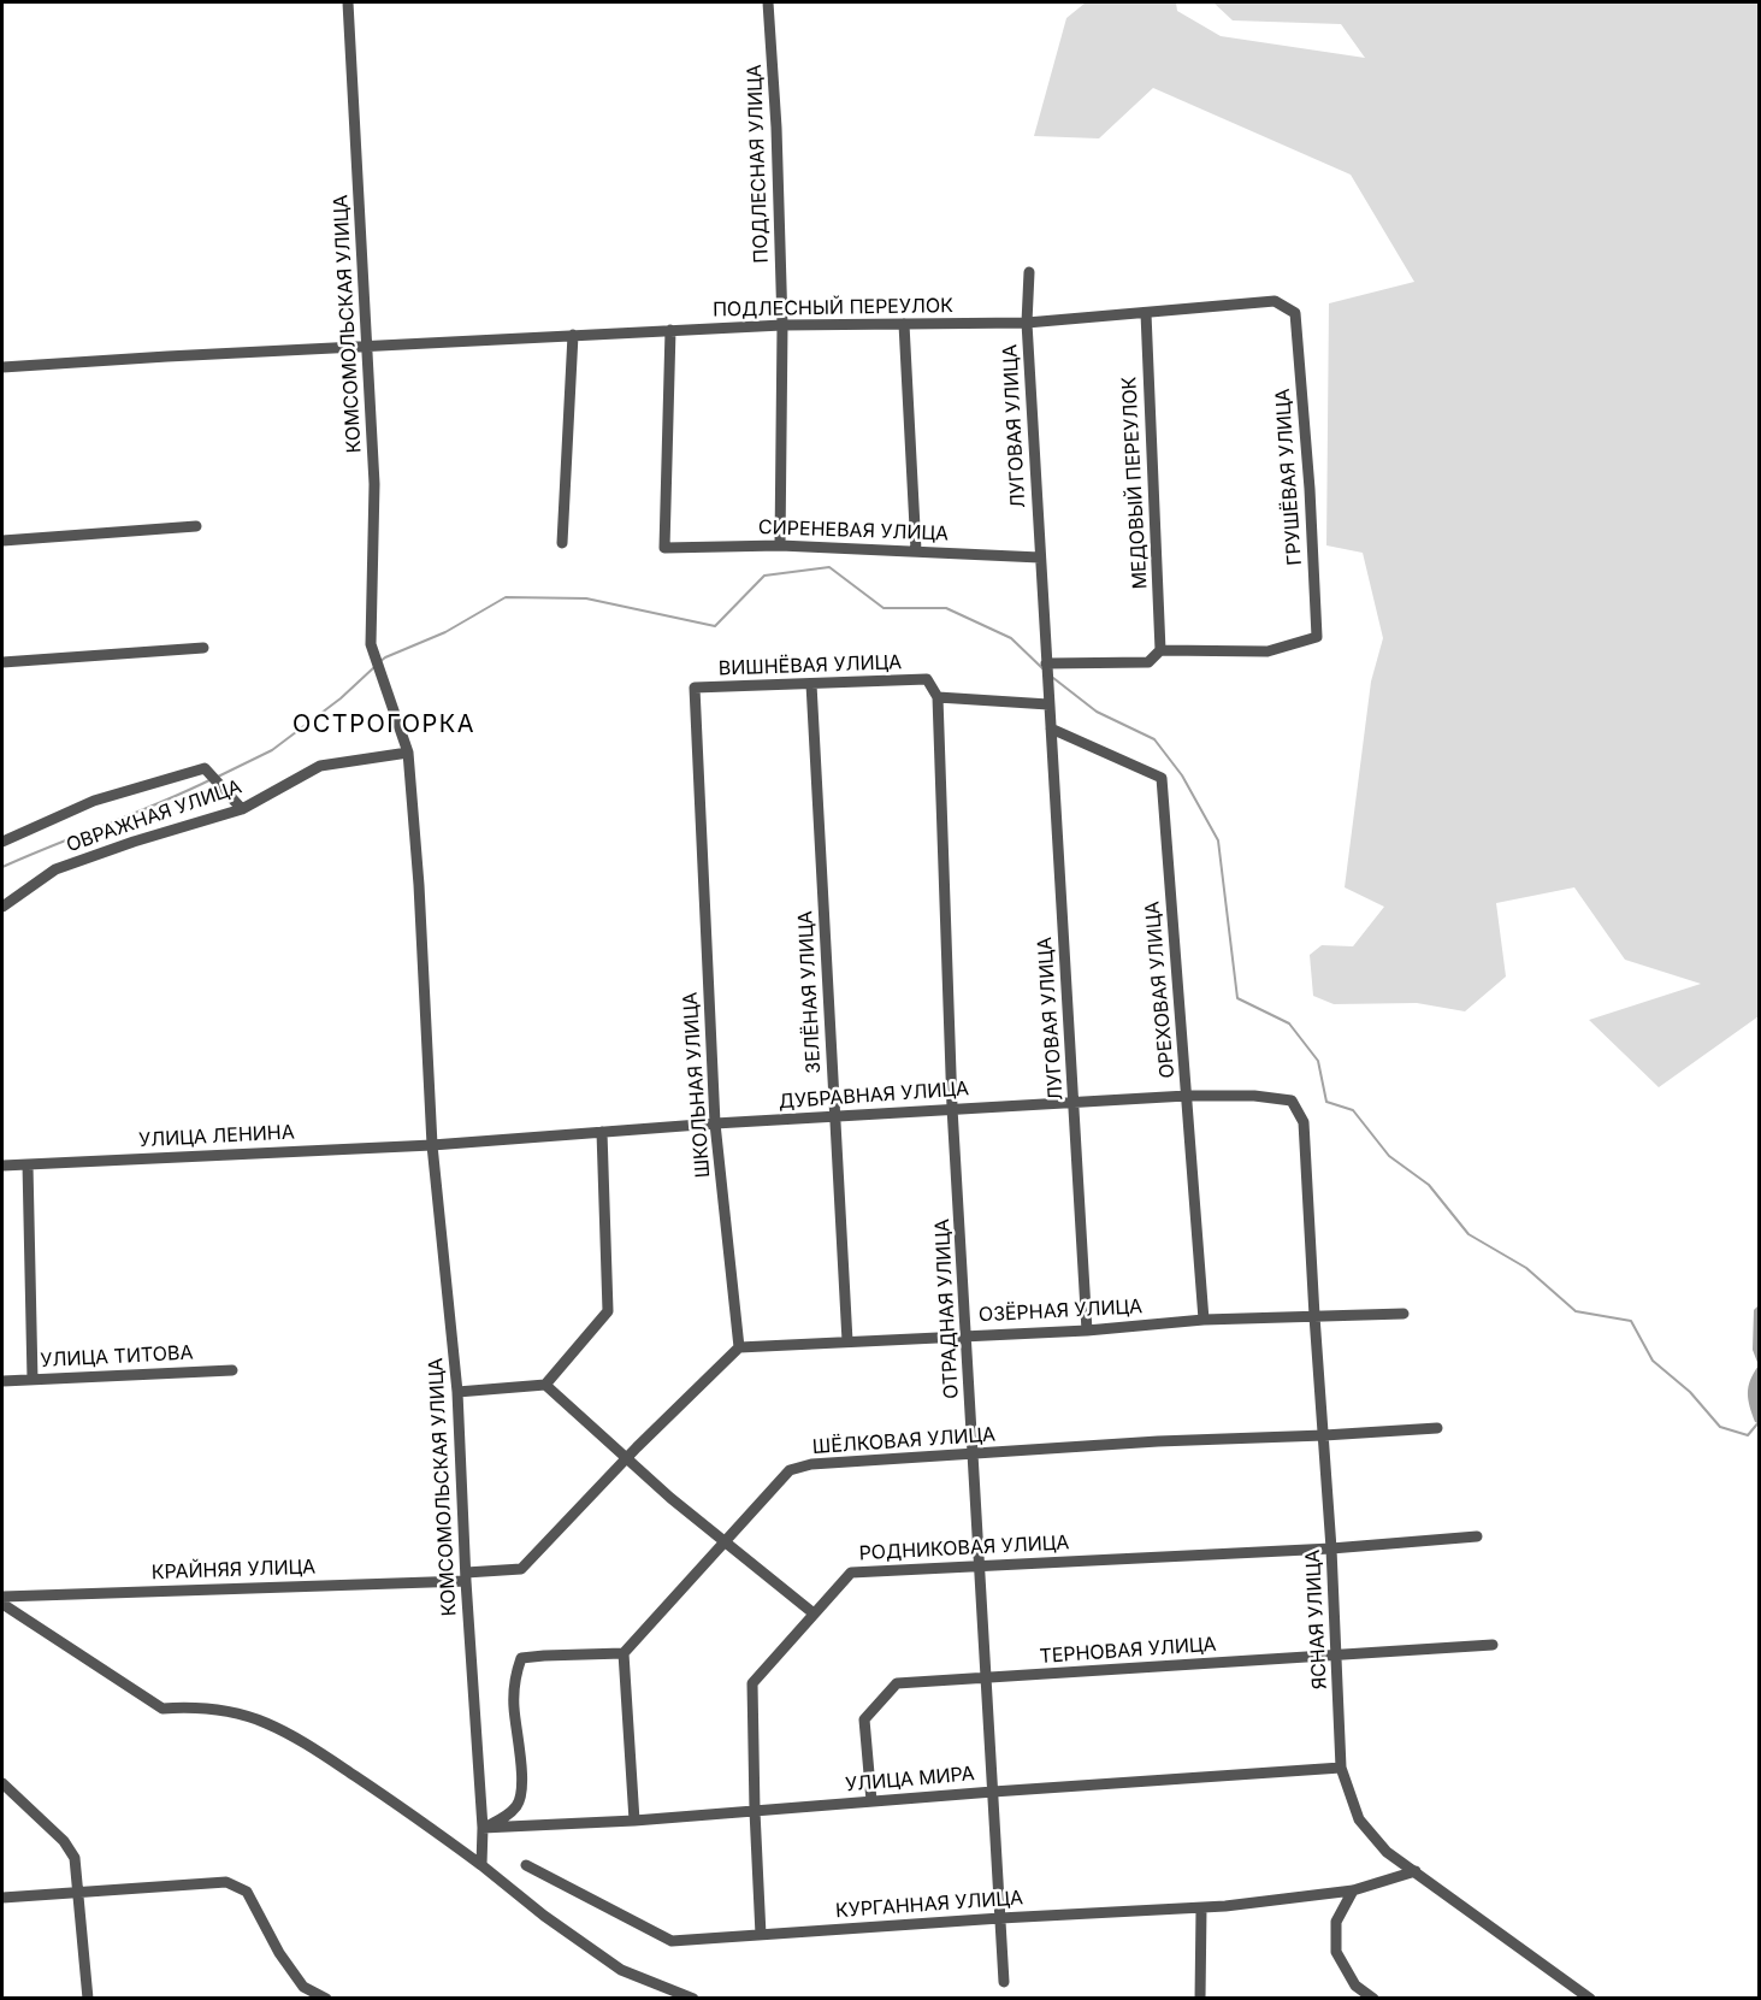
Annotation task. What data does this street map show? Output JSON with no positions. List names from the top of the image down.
{
  "streets": {
    "street": [
      "ПОДЛЕСНАЯ УЛИЦА",
      "ПОДЛЕСНЫЙ ПЕРЕУЛОК",
      "КОМСОМОЛЬСКАЯ УЛИЦА",
      "ЛУГОВАЯ УЛИЦА",
      "ГРУШЁВАЯ УЛИЦА",
      "МЕДОВЫЙ ПЕРЕУЛОК",
      "СИРЕНЕВАЯ УЛИЦА",
      "ВИШНЁВАЯ УЛИЦА",
      "ОВРАЖНАЯ УЛИЦА",
      "ОРЕХОВАЯ УЛИЦА",
      "ЗЕЛЁНАЯ УЛИЦА",
      "ШКОЛЬНАЯ УЛИЦА",
      "ДУБРАВНАЯ УЛИЦА",
      "УЛИЦА ЛЕНИНА",
      "ОТРАДНАЯ УЛИЦА",
      "ОЗЁРНАЯ УЛИЦА",
      "УЛИЦА ТИТОВА",
      "ШЁЛКОВАЯ УЛИЦА",
      "РОДНИКОВАЯ УЛИЦА",
      "КРАЙНЯЯ УЛИЦА",
      "ЯСНАЯ УЛИЦА",
      "ТЕРНОВАЯ УЛИЦА",
      "УЛИЦА МИРА",
      "КУРГАННАЯ УЛИЦА"
    ]
  },
  "crossings": [
    ["ПОДЛЕСНАЯ УЛИЦА", "ПОДЛЕСНЫЙ ПЕРЕУЛОК"],
    ["ПОДЛЕСНАЯ УЛИЦА", "СИРЕНЕВАЯ УЛИЦА"],
    ["ПОДЛЕСНЫЙ ПЕРЕУЛОК", "КОМСОМОЛЬСКАЯ УЛИЦА"],
    ["ПОДЛЕСНЫЙ ПЕРЕУЛОК", "ЛУГОВАЯ УЛИЦА"],
    ["ПОДЛЕСНЫЙ ПЕРЕУЛОК", "ГРУШЁВАЯ УЛИЦА"],
    ["ПОДЛЕСНЫЙ ПЕРЕУЛОК", "МЕДОВЫЙ ПЕРЕУЛОК"],
    ["ПОДЛЕСНЫЙ ПЕРЕУЛОК", "СИРЕНЕВАЯ УЛИЦА"],
    ["КОМСОМОЛЬСКАЯ УЛИЦА", "ОВРАЖНАЯ УЛИЦА"],
    ["КОМСОМОЛЬСКАЯ УЛИЦА", "ДУБРАВНАЯ УЛИЦА"],
    ["КОМСОМОЛЬСКАЯ УЛИЦА", "УЛИЦА ЛЕНИНА"],
    ["КОМСОМОЛЬСКАЯ УЛИЦА", "КРАЙНЯЯ УЛИЦА"],
    ["КОМСОМОЛЬСКАЯ УЛИЦА", "УЛИЦА МИРА"],
    ["ЛУГОВАЯ УЛИЦА", "СИРЕНЕВАЯ УЛИЦА"],
    ["ЛУГОВАЯ УЛИЦА", "ОРЕХОВАЯ УЛИЦА"],
    ["ЛУГОВАЯ УЛИЦА", "ДУБРАВНАЯ УЛИЦА"],
    ["ЛУГОВАЯ УЛИЦА", "ОЗЁРНАЯ УЛИЦА"],
    ["ГРУШЁВАЯ УЛИЦА", "МЕДОВЫЙ ПЕРЕУЛОК"],
    ["ВИШНЁВАЯ УЛИЦА", "ЗЕЛЁНАЯ УЛИЦА"],
    ["ВИШНЁВАЯ УЛИЦА", "ШКОЛЬНАЯ УЛИЦА"],
    ["ВИШНЁВАЯ УЛИЦА", "ОТРАДНАЯ УЛИЦА"],
    ["ОРЕХОВАЯ УЛИЦА", "ДУБРАВНАЯ УЛИЦА"],
    ["ОРЕХОВАЯ УЛИЦА", "ОЗЁРНАЯ УЛИЦА"],
    ["ЗЕЛЁНАЯ УЛИЦА", "ДУБРАВНАЯ УЛИЦА"],
    ["ЗЕЛЁНАЯ УЛИЦА", "ОЗЁРНАЯ УЛИЦА"],
    ["ШКОЛЬНАЯ УЛИЦА", "ДУБРАВНАЯ УЛИЦА"],
    ["ШКОЛЬНАЯ УЛИЦА", "ОЗЁРНАЯ УЛИЦА"],
    ["ДУБРАВНАЯ УЛИЦА", "УЛИЦА ЛЕНИНА"],
    ["ДУБРАВНАЯ УЛИЦА", "ОТРАДНАЯ УЛИЦА"],
    ["ДУБРАВНАЯ УЛИЦА", "ЯСНАЯ УЛИЦА"],
    ["ОТРАДНАЯ УЛИЦА", "ОЗЁРНАЯ УЛИЦА"],
    ["ОТРАДНАЯ УЛИЦА", "ШЁЛКОВАЯ УЛИЦА"],
    ["ОТРАДНАЯ УЛИЦА", "РОДНИКОВАЯ УЛИЦА"],
    ["ОТРАДНАЯ УЛИЦА", "ТЕРНОВАЯ УЛИЦА"],
    ["ОТРАДНАЯ УЛИЦА", "УЛИЦА МИРА"],
    ["ОТРАДНАЯ УЛИЦА", "КУРГАННАЯ УЛИЦА"],
    ["ОЗЁРНАЯ УЛИЦА", "ЯСНАЯ УЛИЦА"],
    ["ШЁЛКОВАЯ УЛИЦА", "ЯСНАЯ УЛИЦА"],
    ["РОДНИКОВАЯ УЛИЦА", "ЯСНАЯ УЛИЦА"],
    ["РОДНИКОВАЯ УЛИЦА", "УЛИЦА МИРА"],
    ["РОДНИКОВАЯ УЛИЦА", "КУРГАННАЯ УЛИЦА"],
    ["ЯСНАЯ УЛИЦА", "ТЕРНОВАЯ УЛИЦА"],
    ["ЯСНАЯ УЛИЦА", "УЛИЦА МИРА"],
    ["ЯСНАЯ УЛИЦА", "КУРГАННАЯ УЛИЦА"],
    ["ТЕРНОВАЯ УЛИЦА", "УЛИЦА МИРА"]
  ],
  "districts": ["ОСТРОГОРКА"]
}
